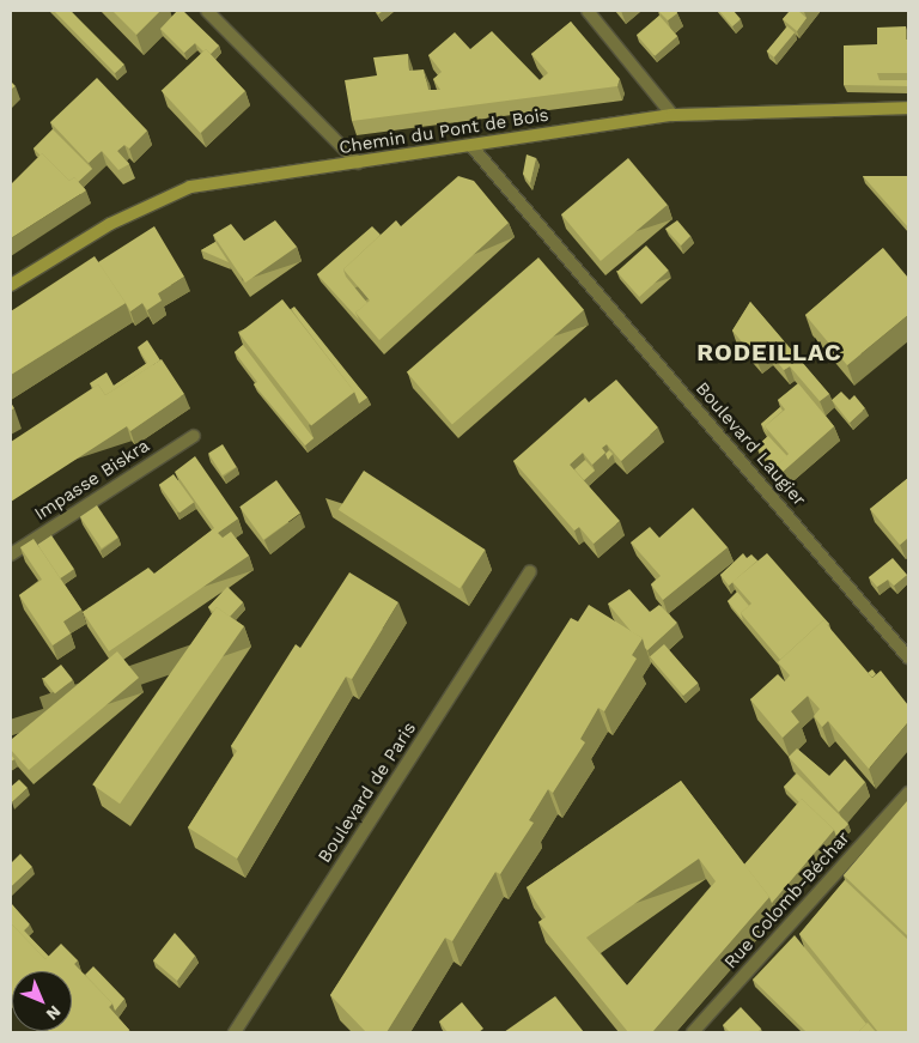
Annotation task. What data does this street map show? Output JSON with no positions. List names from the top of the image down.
{
  "streets": {
    "street": [
      "Chemin du Pont de Bois",
      "Boulevard Laugier",
      "Impasse Biskra",
      "Boulevard de Paris",
      "Rue Colomb-Béchar"
    ]
  },
  "crossings": [
    ["Chemin du Pont de Bois", "Boulevard Laugier"]
  ],
  "districts": ["RODEILLAC"],
  "north": "bottom right"
}
